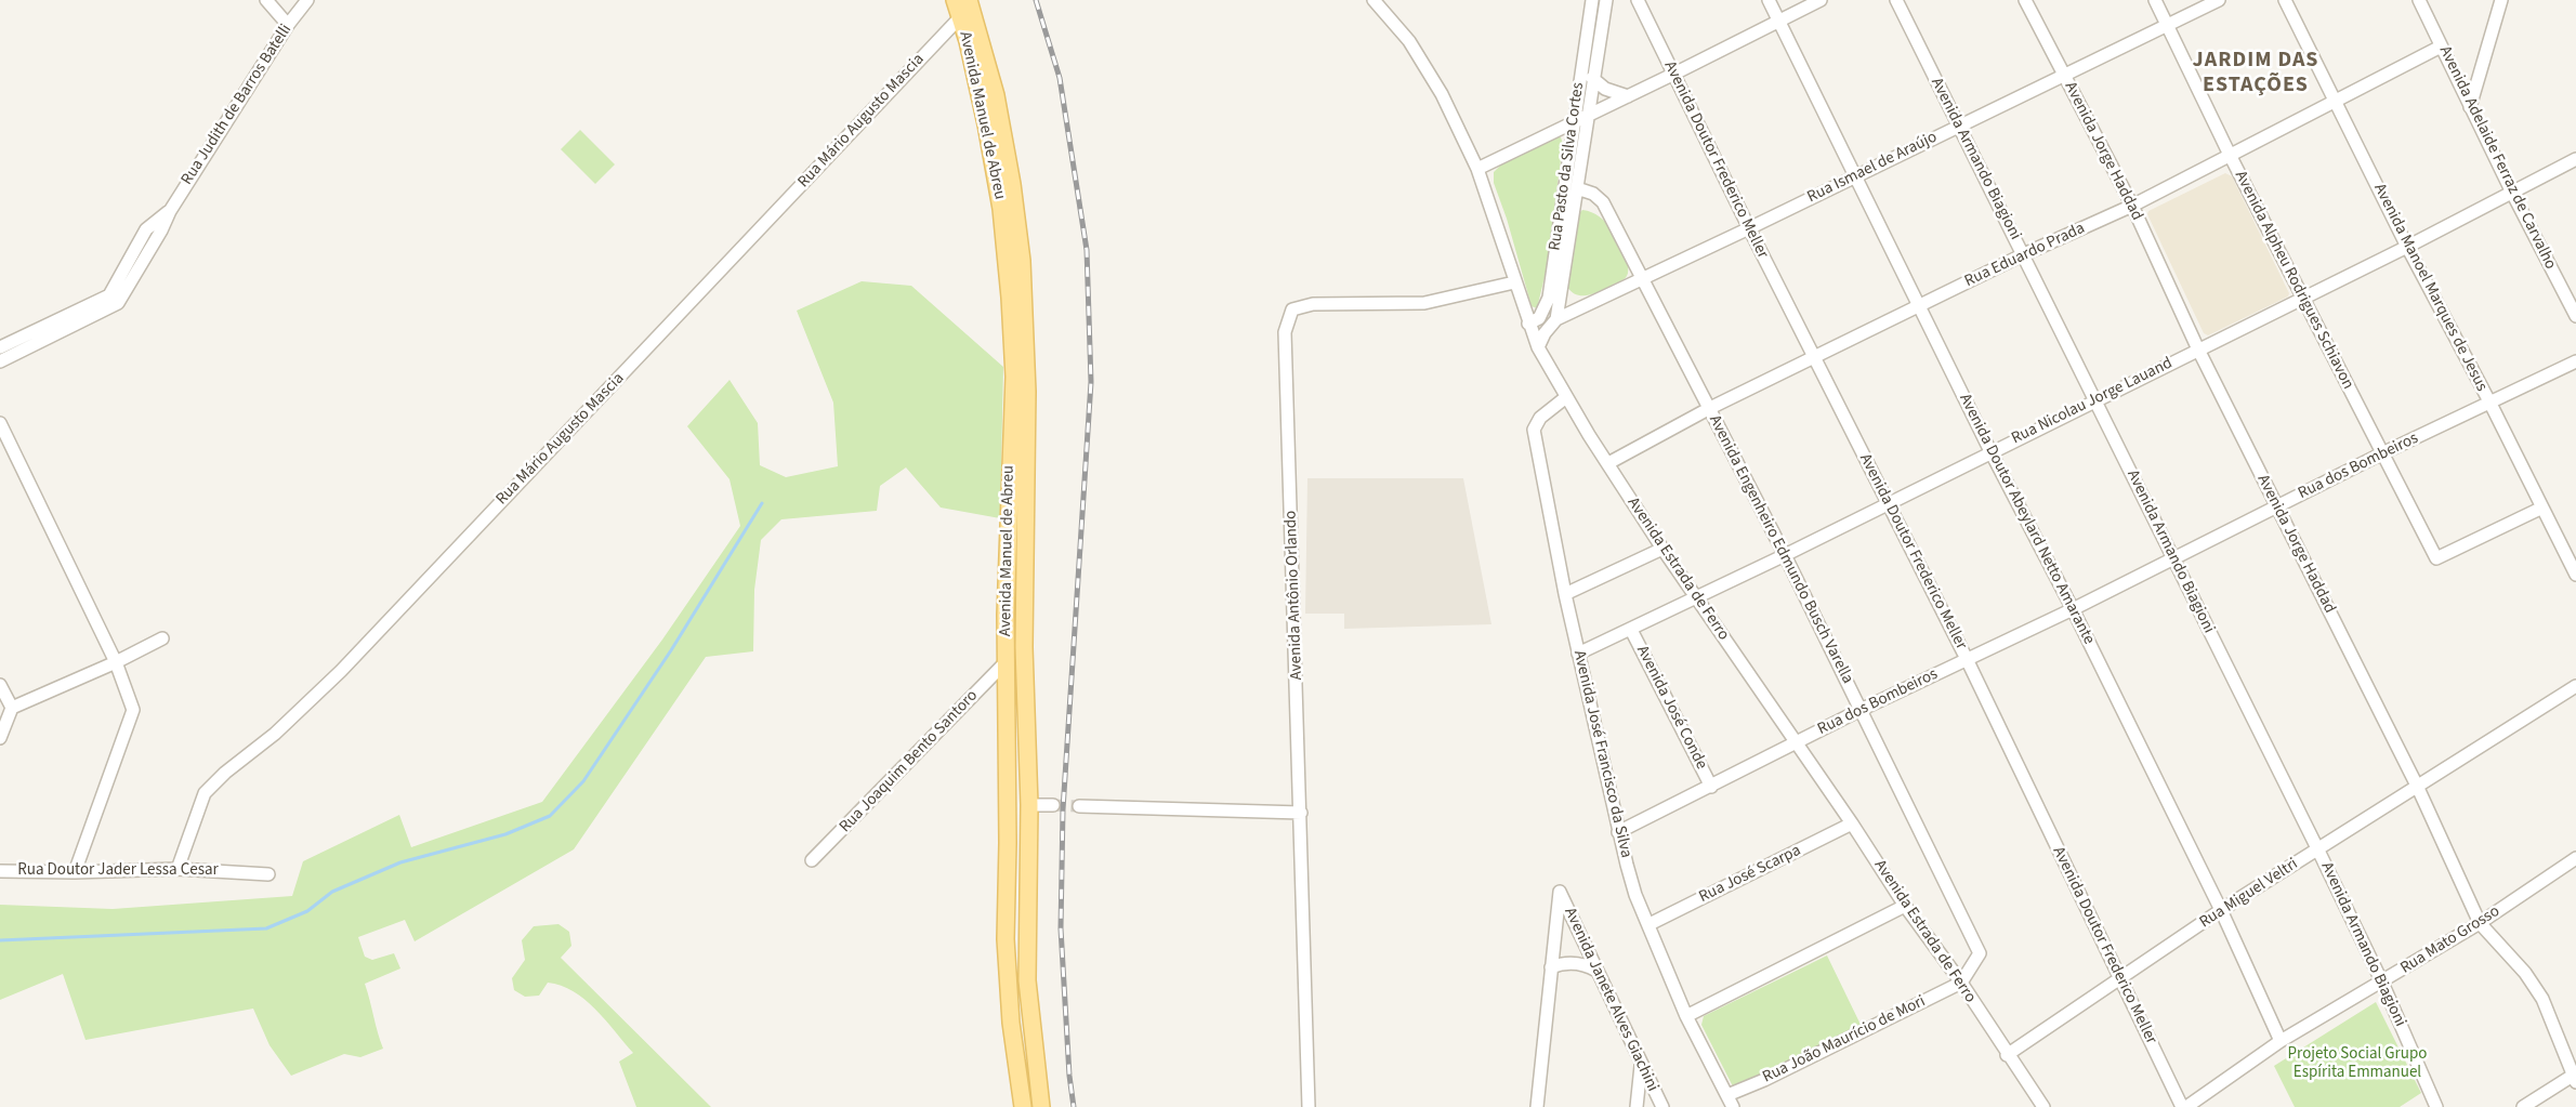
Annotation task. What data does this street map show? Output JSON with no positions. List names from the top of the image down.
{
  "streets": {
    "main road": ["Avenida Manuel de Abreu"],
    "street": [
      "Rua Judith de Barros Batelli",
      "Rua Mário Augusto Mascia",
      "Avenida Jorge Haddad",
      "Avenida Adelaide Ferraz de Carvalho",
      "Avenida Armando Biagioni",
      "Avenida Doutor Frederico Meller",
      "Rua Pasto da Silva Cortes",
      "Rua Ismael de Araújo",
      "Rua Eduardo Prada",
      "Avenida Alpheu Rodrigues Schiavon",
      "Avenida Manoel Marques de Jesus",
      "Rua Nicolau Jorge Lauand",
      "Rua dos Bombeiros",
      "Avenida Doutor Abeylard Netto Amarante",
      "Avenida Engenheiro Edmundo Busch Varella",
      "Avenida Estrada de Ferro",
      "Avenida Antônio Orlando",
      "Avenida José Conde",
      "Avenida José Francisco da Silva",
      "Rua Joaquim Bento Santoro",
      "Rua Doutor Jader Lessa Cesar",
      "Rua José Scarpa",
      "Rua Miguel Veltri",
      "Rua Mato Grosso",
      "Avenida Janete Alves Giachini",
      "Rua João Maurício de Mori"
    ]
  },
  "crossings": [
    ["Avenida Manuel de Abreu", "Rua Mário Augusto Mascia"],
    ["Avenida Manuel de Abreu", "Rua Joaquim Bento Santoro"],
    ["Rua Mário Augusto Mascia", "Rua Doutor Jader Lessa Cesar"],
    ["Avenida Jorge Haddad", "Rua Ismael de Araújo"],
    ["Avenida Jorge Haddad", "Rua Eduardo Prada"],
    ["Avenida Jorge Haddad", "Rua Nicolau Jorge Lauand"],
    ["Avenida Jorge Haddad", "Rua dos Bombeiros"],
    ["Avenida Jorge Haddad", "Rua Miguel Veltri"],
    ["Avenida Jorge Haddad", "Rua Mato Grosso"],
    ["Avenida Adelaide Ferraz de Carvalho", "Rua Eduardo Prada"],
    ["Avenida Adelaide Ferraz de Carvalho", "Rua Nicolau Jorge Lauand"],
    ["Avenida Armando Biagioni", "Rua Ismael de Araújo"],
    ["Avenida Armando Biagioni", "Rua Eduardo Prada"],
    ["Avenida Armando Biagioni", "Rua Nicolau Jorge Lauand"],
    ["Avenida Armando Biagioni", "Rua dos Bombeiros"],
    ["Avenida Armando Biagioni", "Rua Miguel Veltri"],
    ["Avenida Armando Biagioni", "Rua Mato Grosso"],
    ["Avenida Doutor Frederico Meller", "Rua Ismael de Araújo"],
    ["Avenida Doutor Frederico Meller", "Rua Eduardo Prada"],
    ["Avenida Doutor Frederico Meller", "Rua Nicolau Jorge Lauand"],
    ["Avenida Doutor Frederico Meller", "Rua dos Bombeiros"],
    ["Avenida Doutor Frederico Meller", "Rua Miguel Veltri"],
    ["Rua Pasto da Silva Cortes", "Rua Ismael de Araújo"],
    ["Rua Pasto da Silva Cortes", "Avenida Engenheiro Edmundo Busch Varella"],
    ["Rua Pasto da Silva Cortes", "Avenida Estrada de Ferro"],
    ["Rua Ismael de Araújo", "Avenida Alpheu Rodrigues Schiavon"],
    ["Rua Ismael de Araújo", "Avenida Doutor Abeylard Netto Amarante"],
    ["Rua Ismael de Araújo", "Avenida Engenheiro Edmundo Busch Varella"],
    ["Rua Eduardo Prada", "Avenida Alpheu Rodrigues Schiavon"],
    ["Rua Eduardo Prada", "Avenida Manoel Marques de Jesus"],
    ["Rua Eduardo Prada", "Avenida Doutor Abeylard Netto Amarante"],
    ["Rua Eduardo Prada", "Avenida Engenheiro Edmundo Busch Varella"],
    ["Rua Eduardo Prada", "Avenida Estrada de Ferro"],
    ["Avenida Alpheu Rodrigues Schiavon", "Avenida Manoel Marques de Jesus"],
    ["Avenida Alpheu Rodrigues Schiavon", "Rua Nicolau Jorge Lauand"],
    ["Avenida Alpheu Rodrigues Schiavon", "Rua dos Bombeiros"],
    ["Avenida Manoel Marques de Jesus", "Rua Nicolau Jorge Lauand"],
    ["Avenida Manoel Marques de Jesus", "Rua dos Bombeiros"],
    ["Rua Nicolau Jorge Lauand", "Avenida Doutor Abeylard Netto Amarante"],
    ["Rua Nicolau Jorge Lauand", "Avenida Engenheiro Edmundo Busch Varella"],
    ["Rua Nicolau Jorge Lauand", "Avenida Estrada de Ferro"],
    ["Rua Nicolau Jorge Lauand", "Avenida José Conde"],
    ["Rua Nicolau Jorge Lauand", "Avenida José Francisco da Silva"],
    ["Rua dos Bombeiros", "Avenida Doutor Abeylard Netto Amarante"],
    ["Rua dos Bombeiros", "Avenida Engenheiro Edmundo Busch Varella"],
    ["Rua dos Bombeiros", "Avenida Estrada de Ferro"],
    ["Rua dos Bombeiros", "Avenida José Conde"],
    ["Rua dos Bombeiros", "Avenida José Francisco da Silva"],
    ["Avenida Doutor Abeylard Netto Amarante", "Rua Miguel Veltri"],
    ["Avenida Doutor Abeylard Netto Amarante", "Rua Mato Grosso"],
    ["Avenida Engenheiro Edmundo Busch Varella", "Avenida Estrada de Ferro"],
    ["Avenida Engenheiro Edmundo Busch Varella", "Rua João Maurício de Mori"],
    ["Avenida Estrada de Ferro", "Avenida Antônio Orlando"],
    ["Avenida Estrada de Ferro", "Avenida José Francisco da Silva"],
    ["Avenida Estrada de Ferro", "Rua José Scarpa"],
    ["Avenida Estrada de Ferro", "Rua Miguel Veltri"],
    ["Avenida Estrada de Ferro", "Rua João Maurício de Mori"],
    ["Avenida José Francisco da Silva", "Rua José Scarpa"],
    ["Avenida José Francisco da Silva", "Rua João Maurício de Mori"]
  ],
  "districts": ["JARDIM DAS ESTAÇÕES"],
  "parks": ["Projeto Social Grupo Espírita Emmanuel"]
}
